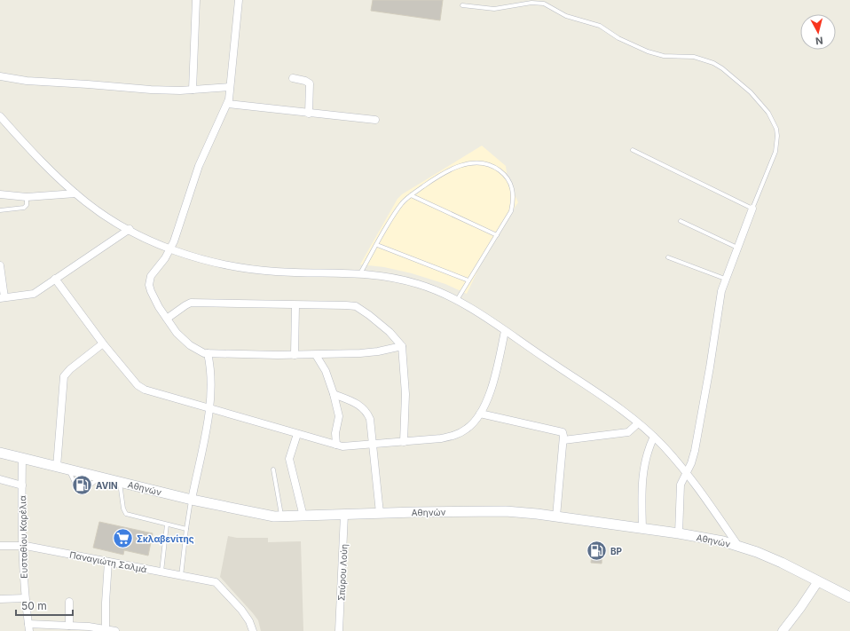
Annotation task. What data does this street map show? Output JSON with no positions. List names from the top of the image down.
{
  "streets": {
    "main road": ["Αθηνών"],
    "street": ["Ευσταθίου Καρέλια", "Παναγιώτη Σαλμά", "Σπύρου Λούη"]
  },
  "crossings": [
    ["Αθηνών", "Ευσταθίου Καρέλια"],
    ["Αθηνών", "Σπύρου Λούη"],
    ["Ευσταθίου Καρέλια", "Παναγιώτη Σαλμά"]
  ],
  "places": {
    "fuel station": ["AVIN", "BP"],
    "supermarket": ["Σκλαβενίτης"]
  },
  "scale_bar": "50 m",
  "north": "bottom"
}
